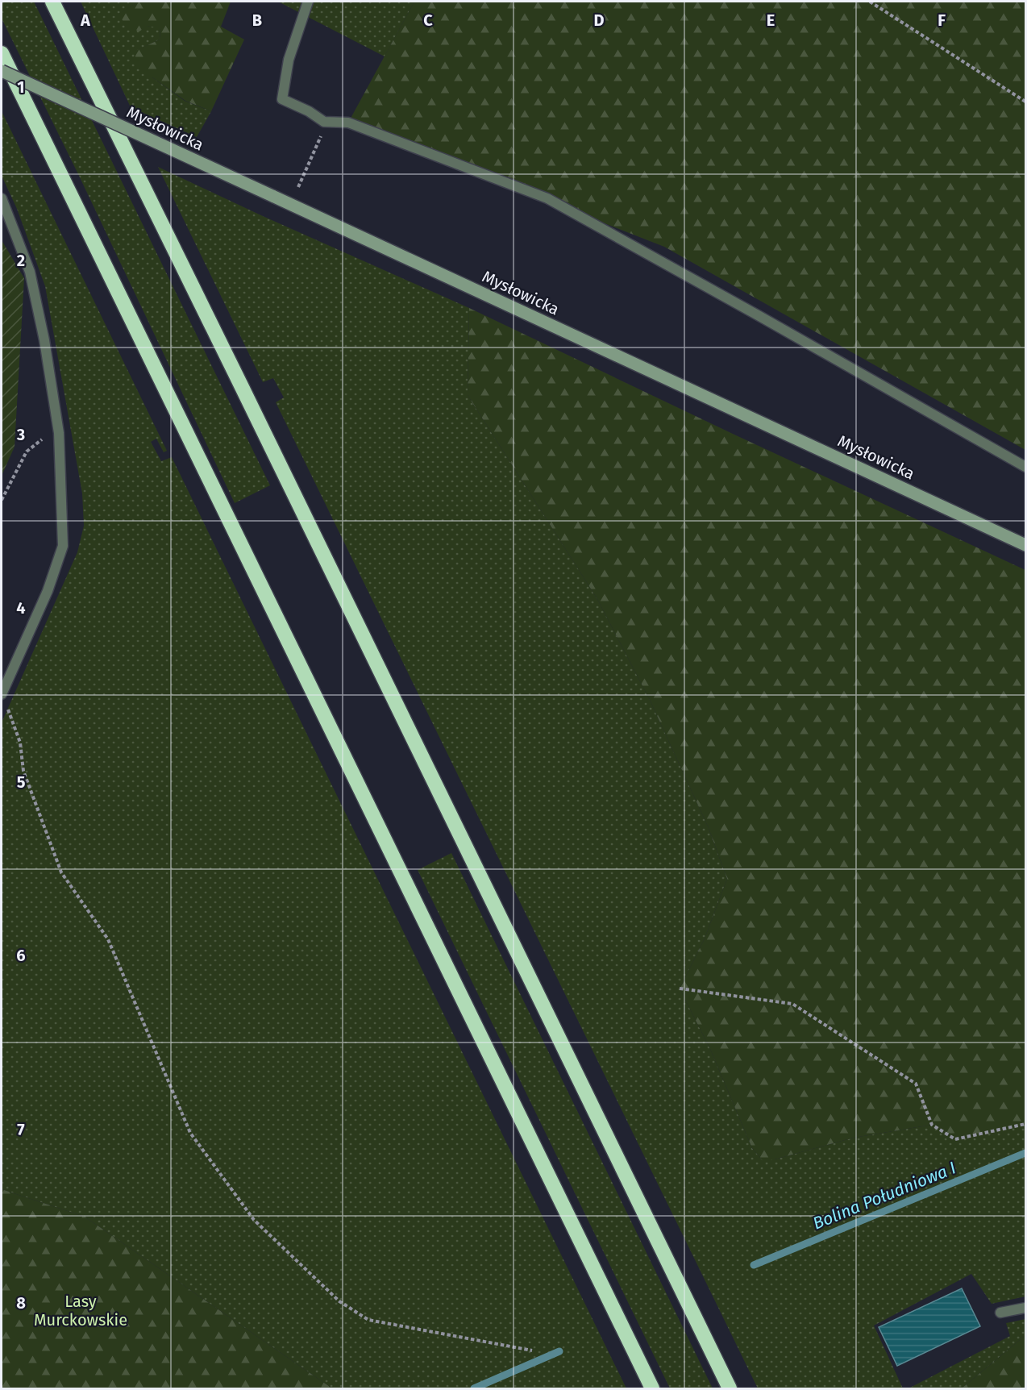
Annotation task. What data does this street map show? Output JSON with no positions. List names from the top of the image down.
{
  "streets": {
    "street": ["Mysłowicka"]
  },
  "water": ["Bolina Południowa I"],
  "parks": ["Lasy Murckowskie"],
  "grid": {
    "columns": [
      "A",
      "B",
      "C",
      "D",
      "E",
      "F"
    ],
    "rows": [
      "1",
      "2",
      "3",
      "4",
      "5",
      "6",
      "7",
      "8"
    ]
  }
}
